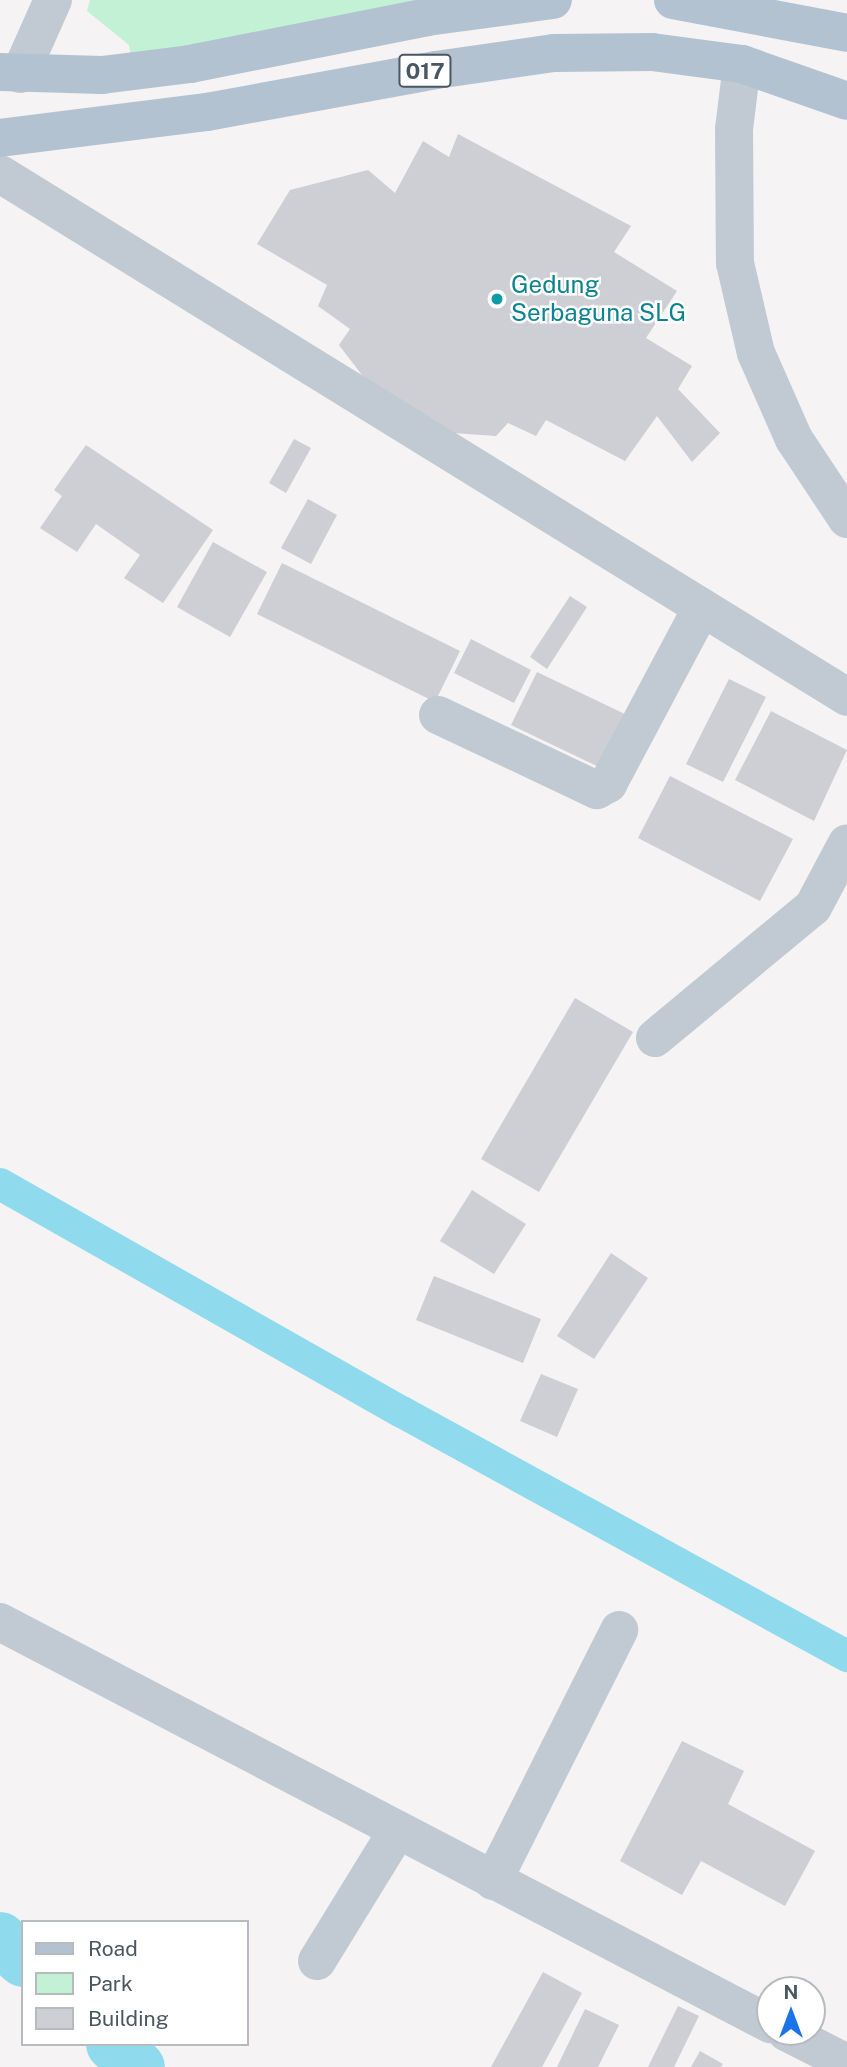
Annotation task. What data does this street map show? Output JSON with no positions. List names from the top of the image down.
{
  "streets": {
    "main road": ["017"]
  },
  "places": ["Gedung Serbaguna SLG"],
  "legend": ["Road", "Park", "Building"],
  "north": "top"
}
